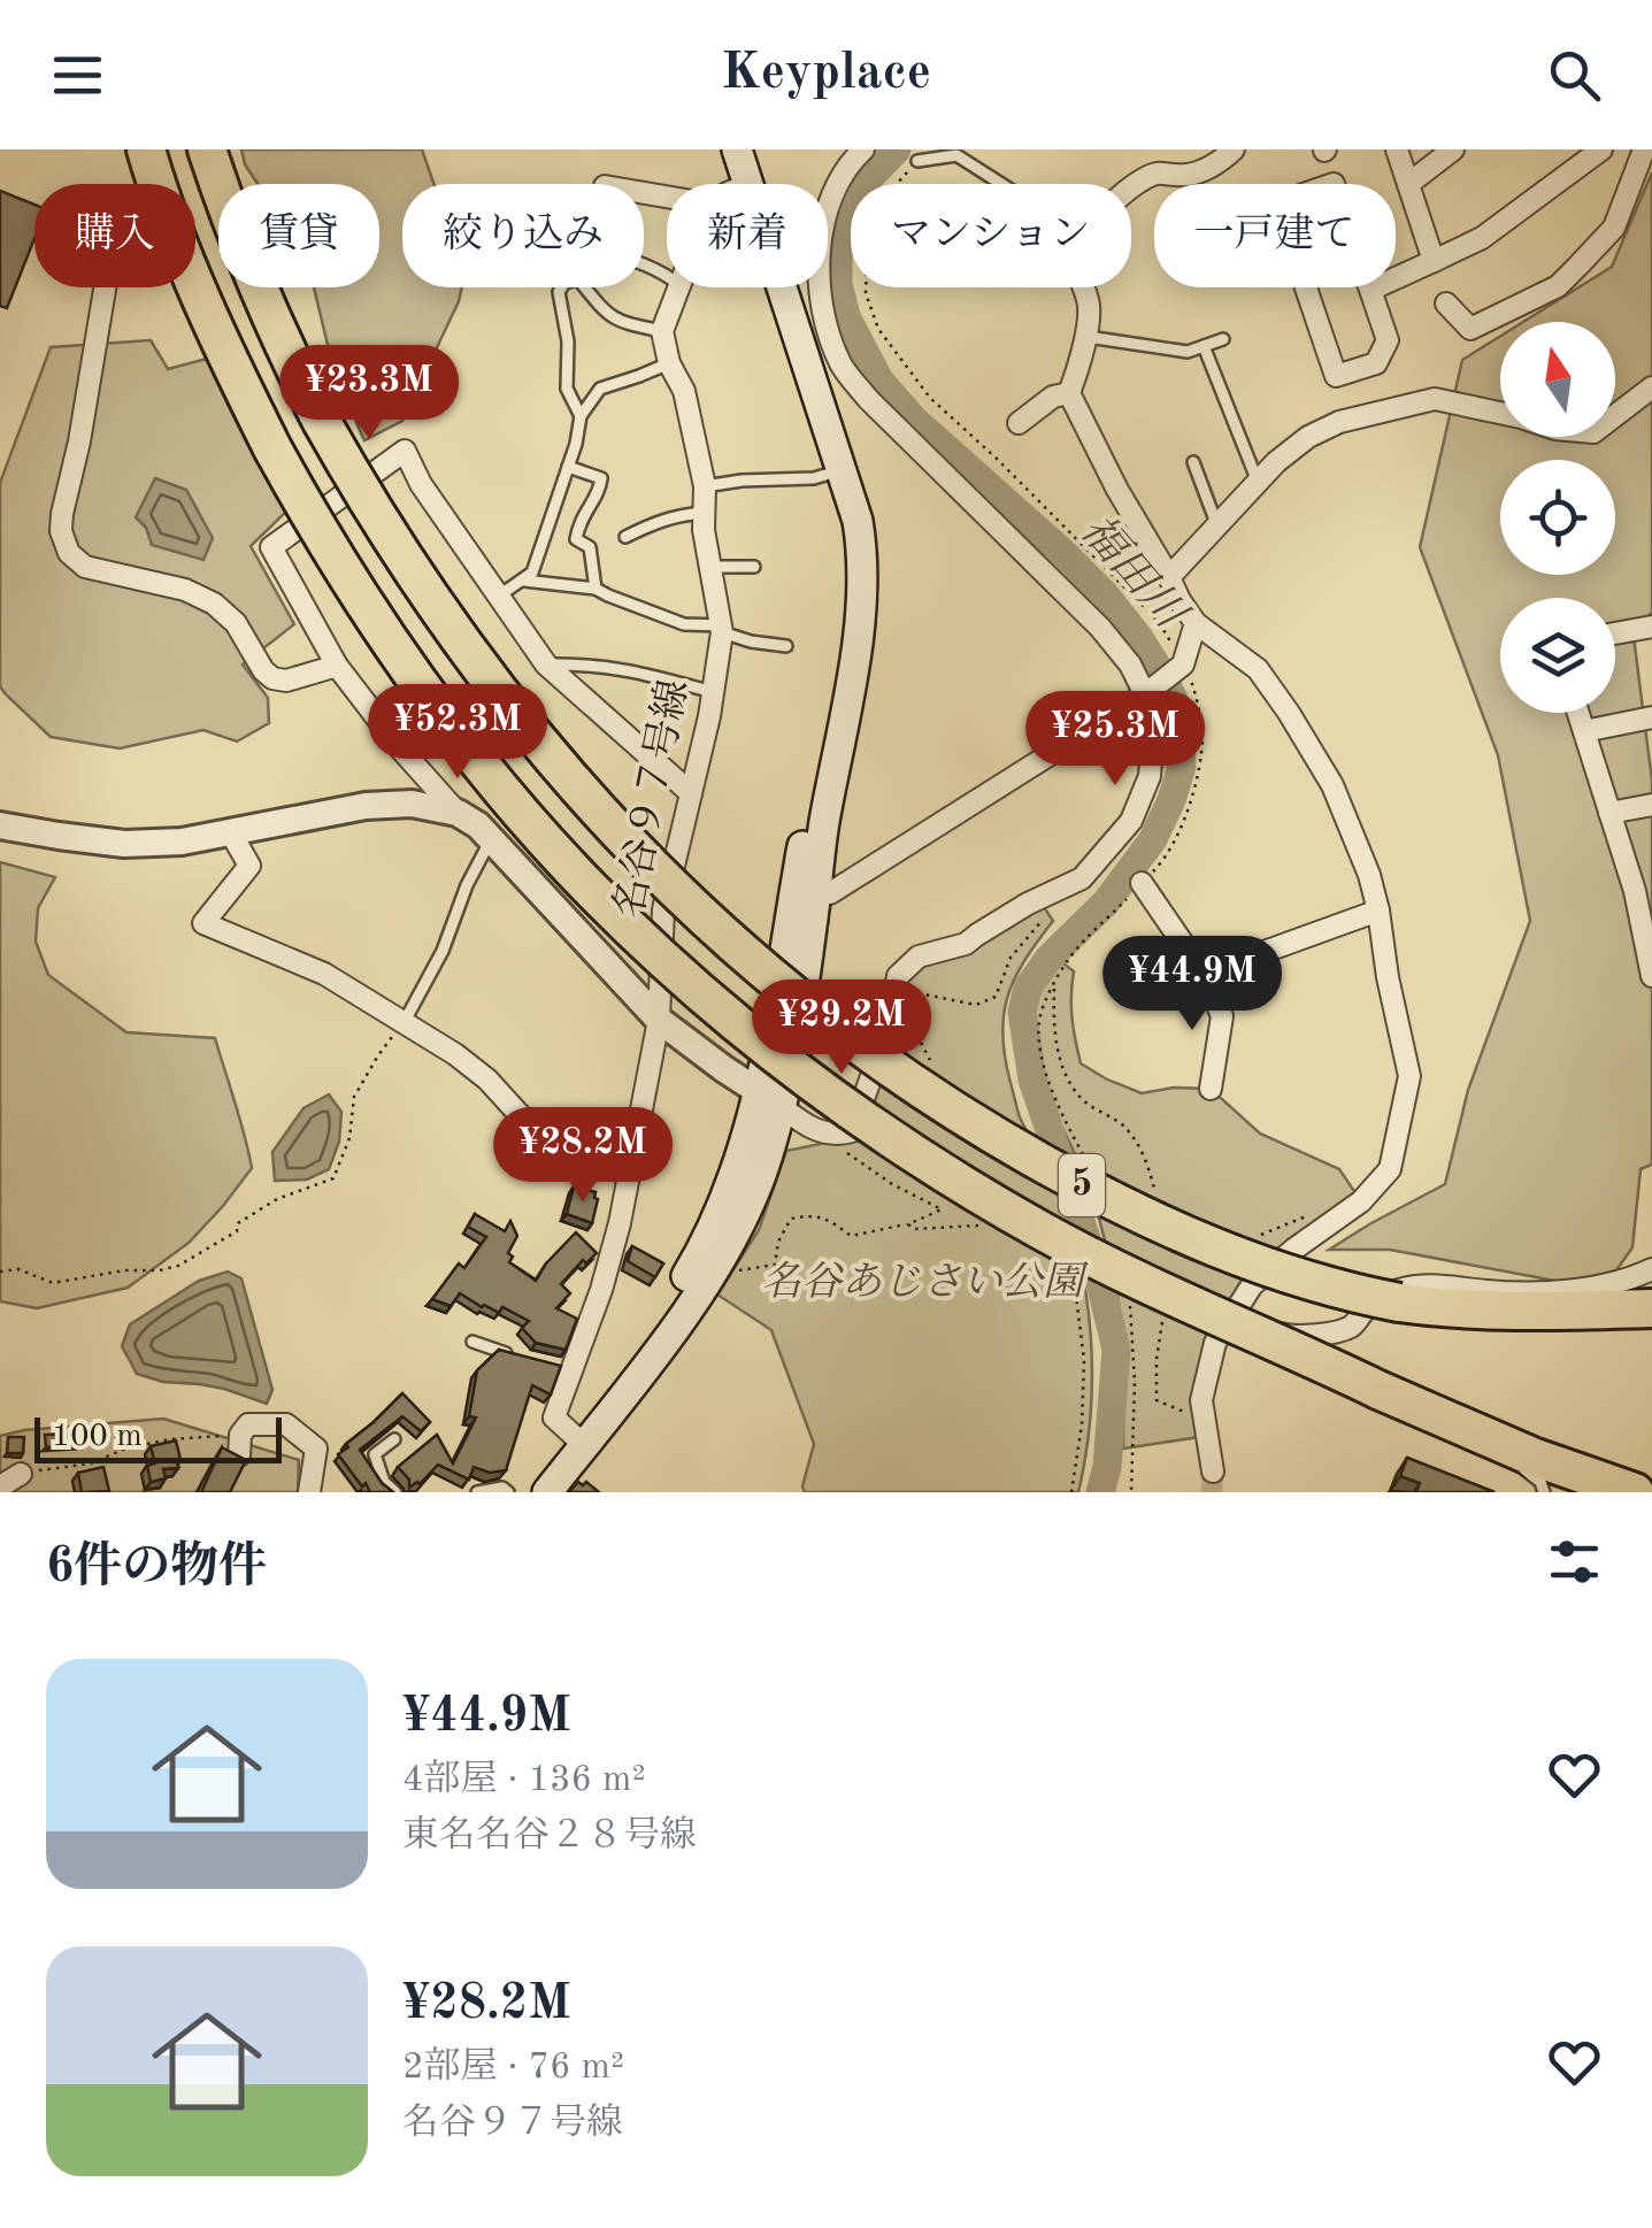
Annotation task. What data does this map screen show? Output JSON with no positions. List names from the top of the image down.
{
  "streets": {
    "highway": ["5"],
    "street": ["名谷９７号線"]
  },
  "water": ["福田川"],
  "parks": ["名谷あじさい公園"],
  "scale_bar": "100 m",
  "north": "top",
  "page": {
    "header": "Keyplace",
    "chip": [
      "購入",
      "賃貸",
      "絞り込み",
      "新着",
      "マンション",
      "一戸建て"
    ],
    "price": [
      "¥23.3M",
      "¥52.3M",
      "¥25.3M",
      "¥44.9M",
      "¥29.2M",
      "¥28.2M"
    ],
    "scale": "100 m",
    "heading": "6件の物件",
    "list": [
      {
        "name": "¥44.9M",
        "note": "4部屋 · 136 m² · 東名名谷２８号線"
      },
      {
        "name": "¥28.2M",
        "note": "2部屋 · 76 m² · 名谷９７号線"
      }
    ]
  }
}
